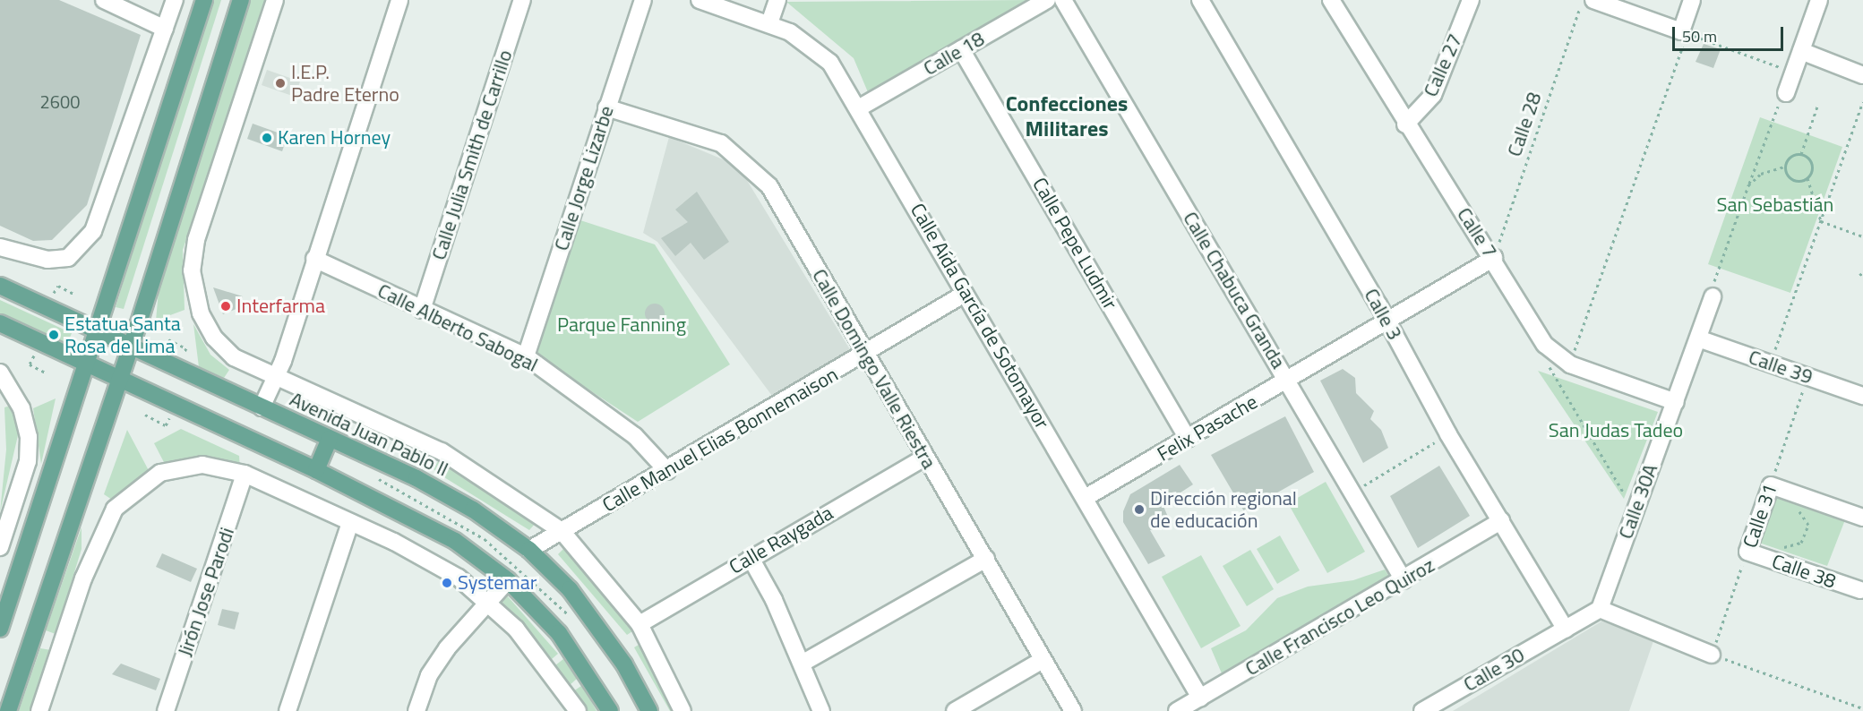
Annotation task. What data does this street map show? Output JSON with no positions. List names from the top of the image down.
{
  "streets": {
    "main road": ["Avenida Juan Pablo II"],
    "street": [
      "Calle 18",
      "Calle 27",
      "Calle Julia Smith de Carrillo",
      "Calle Jorge Lizarbe",
      "Calle 7",
      "Calle Pepe Ludmir",
      "Calle Chabuca Granda",
      "Calle 3",
      "Calle Aída García de Sotomayor",
      "Calle Alberto Sabogal",
      "Calle 39",
      "Calle Domingo Valle Riestra",
      "Felix Pasache",
      "Calle Manuel Elias Bonnemaison",
      "Calle 30A",
      "Calle 31",
      "Calle Raygada",
      "Calle 38",
      "Jirón Jose Parodi",
      "Calle Francisco Leo Quiroz",
      "Calle 30"
    ],
    "path": ["Calle 28"]
  },
  "crossings": [
    ["Calle 18", "Calle Pepe Ludmir"],
    ["Calle 18", "Calle Aída García de Sotomayor"],
    ["Calle 27", "Calle 7"],
    ["Calle 28", "Calle 7"],
    ["Calle 28", "Felix Pasache"],
    ["Calle Julia Smith de Carrillo", "Calle Alberto Sabogal"],
    ["Calle Jorge Lizarbe", "Calle Alberto Sabogal"],
    ["Calle Jorge Lizarbe", "Calle Domingo Valle Riestra"],
    ["Calle 7", "Felix Pasache"],
    ["Calle 7", "Calle 30A"],
    ["Calle Pepe Ludmir", "Felix Pasache"],
    ["Calle Chabuca Granda", "Felix Pasache"],
    ["Calle Chabuca Granda", "Calle Francisco Leo Quiroz"],
    ["Calle 3", "Felix Pasache"],
    ["Calle 3", "Calle Francisco Leo Quiroz"],
    ["Calle 3", "Calle 30"],
    ["Calle Aída García de Sotomayor", "Felix Pasache"],
    ["Calle Aída García de Sotomayor", "Calle Manuel Elias Bonnemaison"],
    ["Calle Aída García de Sotomayor", "Calle Francisco Leo Quiroz"],
    ["Calle Alberto Sabogal", "Calle Manuel Elias Bonnemaison"],
    ["Calle 39", "Calle 30A"],
    ["Calle 39", "Calle 31"],
    ["Calle Domingo Valle Riestra", "Calle Manuel Elias Bonnemaison"],
    ["Calle Domingo Valle Riestra", "Calle Raygada"],
    ["Avenida Juan Pablo II", "Calle Manuel Elias Bonnemaison"],
    ["Avenida Juan Pablo II", "Calle Raygada"],
    ["Calle 31", "Calle 38"]
  ],
  "districts": ["Confecciones Militares"],
  "parks": ["San Sebastián", "Parque Fanning", "San Judas Tadeo"],
  "places": [
    "I.E.P. Padre Eterno",
    "Karen Horney",
    "Interfarma",
    "Estatua Santa Rosa de Lima",
    "Dirección regional de educación",
    "Systemar"
  ],
  "house_numbers": ["2600"],
  "scale_bar": "50 m"
}
